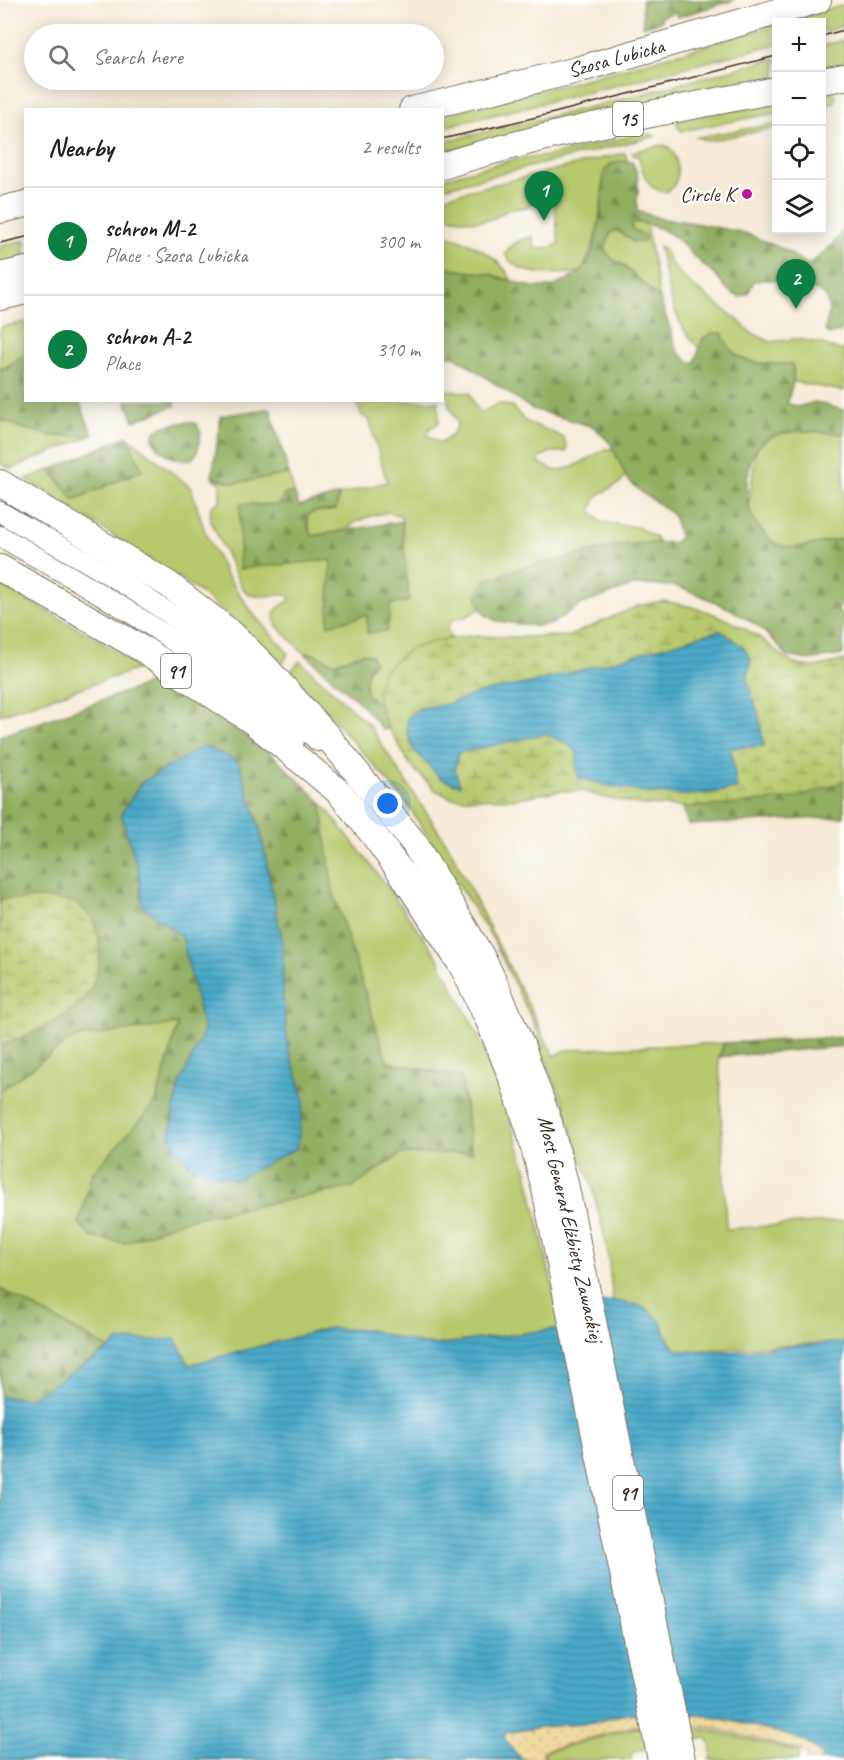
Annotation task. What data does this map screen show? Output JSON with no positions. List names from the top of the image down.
{
  "streets": {
    "main road": [
      "Szosa Lubicka",
      "15",
      "91",
      "Most Generał Elżbiety Zawackiej"
    ]
  },
  "places": ["Circle K"],
  "page": {
    "map_buttons": ["+", "−"],
    "search": "Search here",
    "heading": ["Nearby", "2 results"],
    "pins": ["1", "2"],
    "list": [
      {
        "mark": "1",
        "name": "schron M-2",
        "note": "Place · Szosa Lubicka",
        "value": "300 m"
      },
      {
        "mark": "2",
        "name": "schron A-2",
        "note": "Place",
        "value": "310 m"
      }
    ]
  }
}
